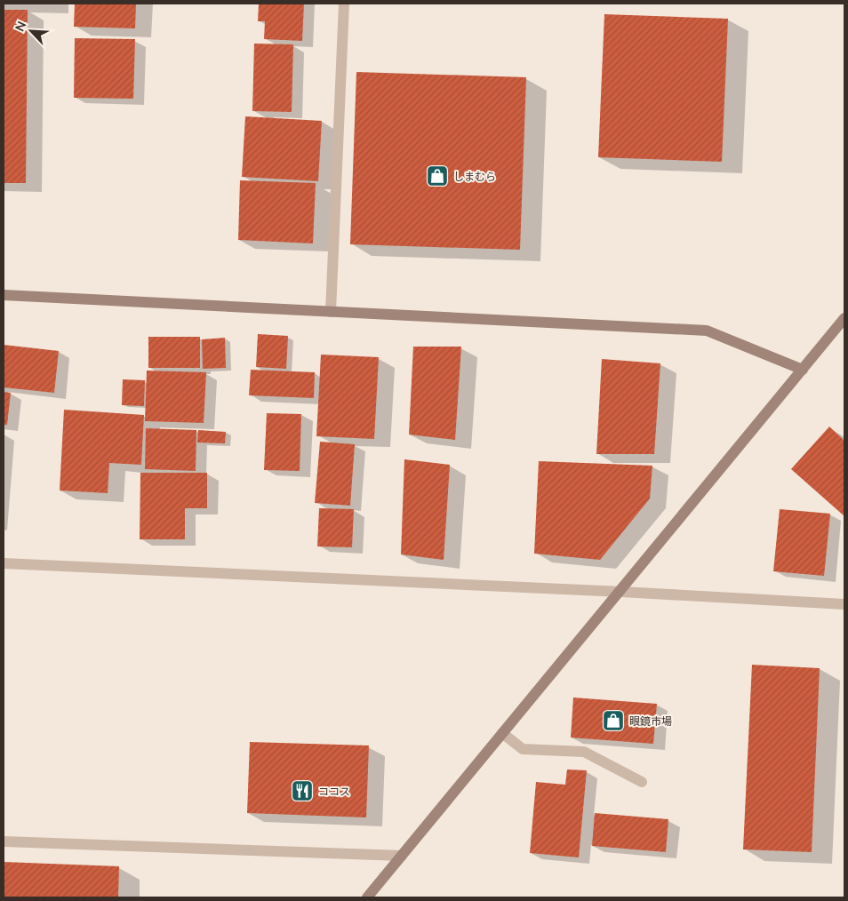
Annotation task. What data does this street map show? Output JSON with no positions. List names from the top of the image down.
{
  "places": {
    "shop": ["しまむら", "眼鏡市場"],
    "restaurant": ["ココス"]
  },
  "north": "top left"
}
